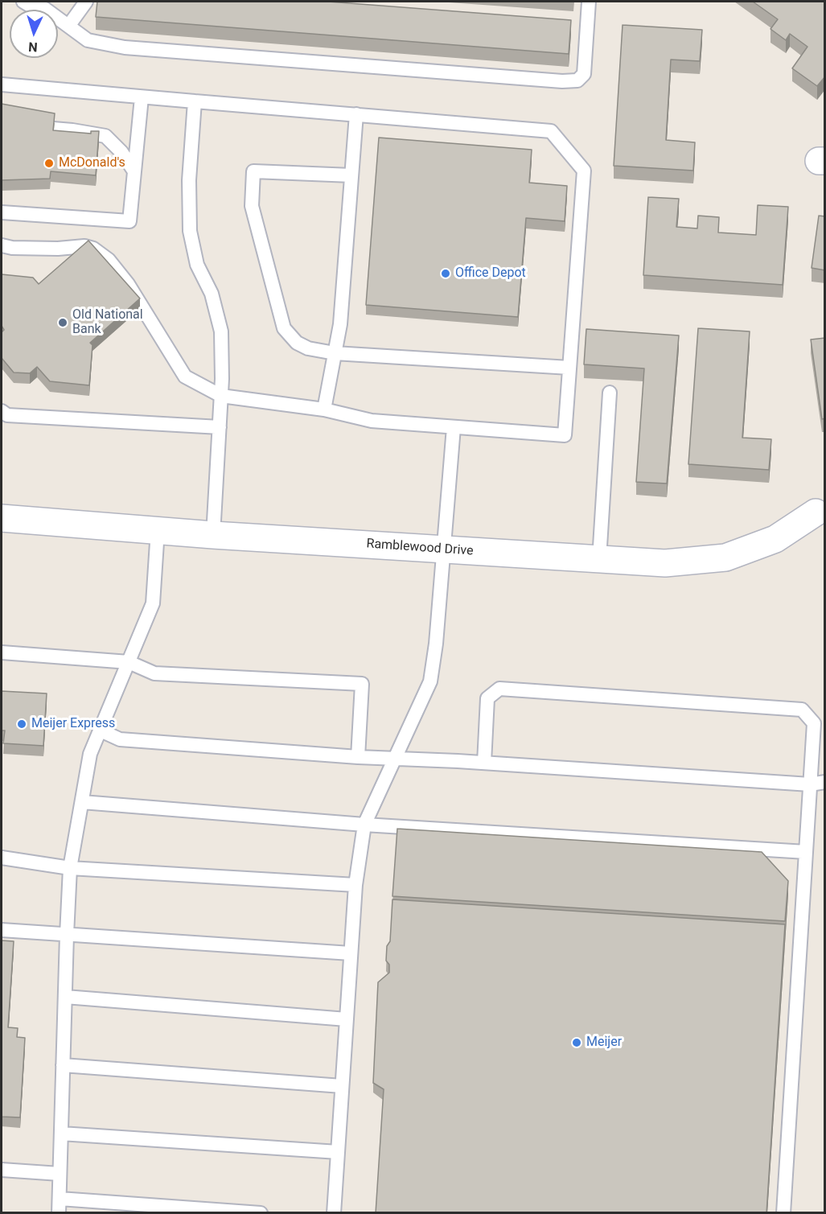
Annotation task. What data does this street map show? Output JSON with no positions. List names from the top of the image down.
{
  "streets": {
    "street": ["Ramblewood Drive"]
  },
  "places": [
    "McDonald's",
    "Office Depot",
    "Old National Bank",
    "Meijer Express",
    "Meijer"
  ],
  "north": "bottom"
}
